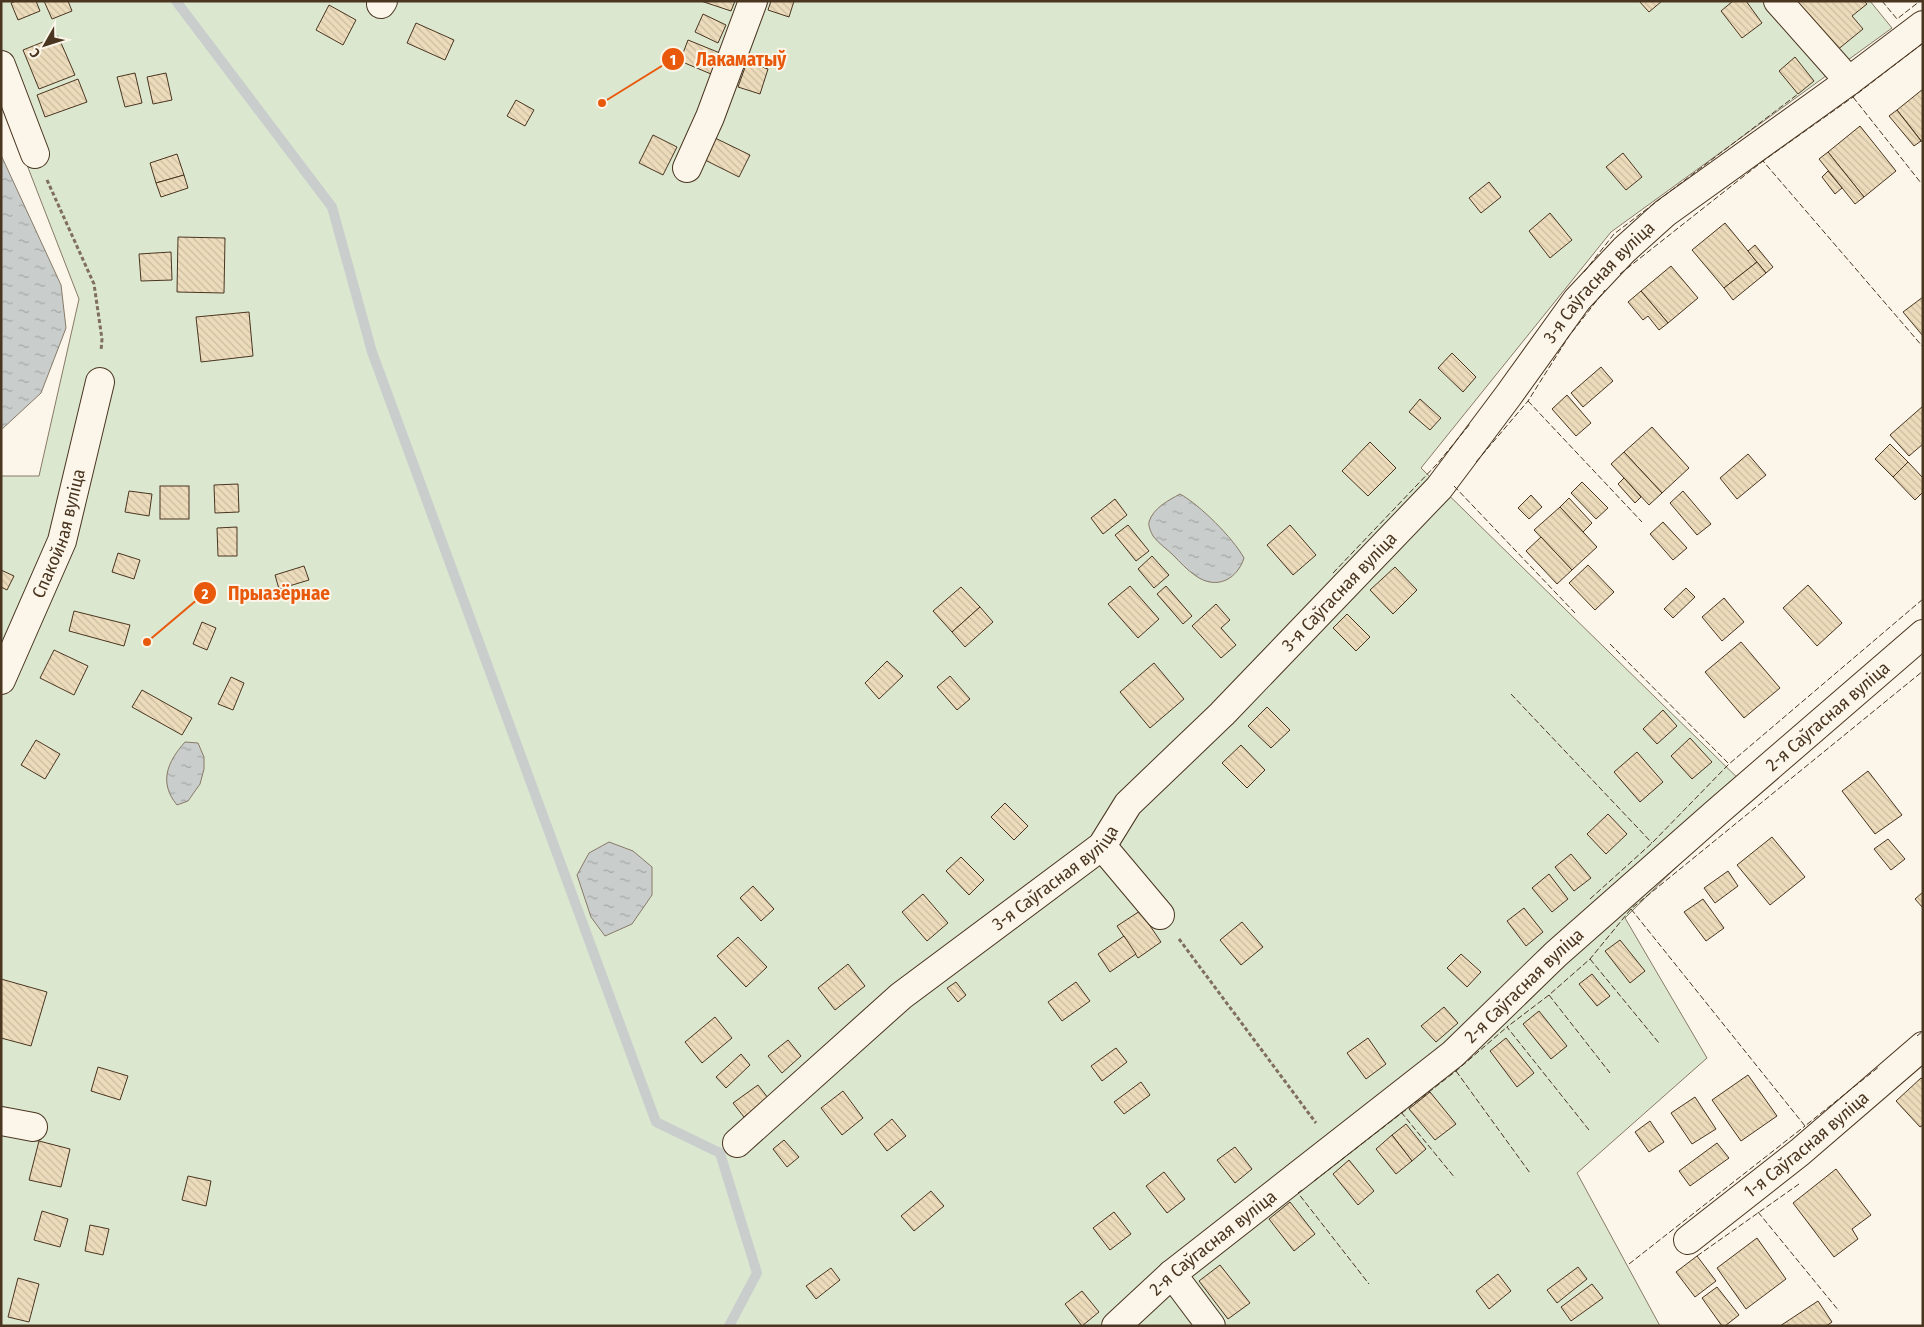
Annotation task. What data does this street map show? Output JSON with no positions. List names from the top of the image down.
{
  "streets": {
    "street": [
      "3-я Саўгасная вуліца",
      "Спакойная вуліца",
      "2-я Саўгасная вуліца",
      "1-я Саўгасная вуліца"
    ]
  },
  "places": ["Лакаматыў", "Прыазёрнае"],
  "north": "bottom left"
}
